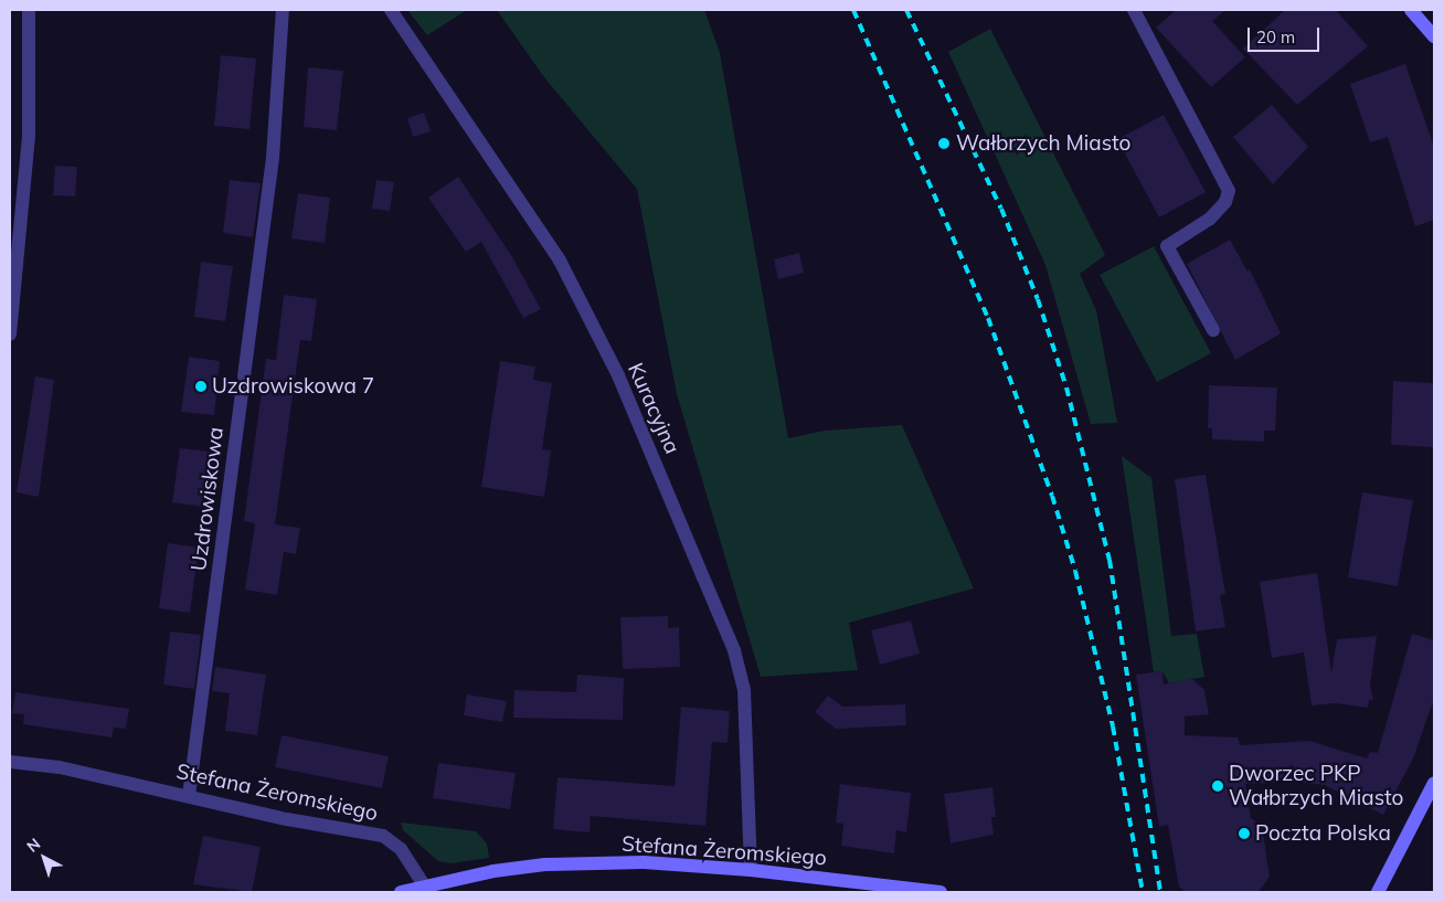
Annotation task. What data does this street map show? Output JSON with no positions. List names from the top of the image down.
{
  "streets": {
    "main road": ["Stefana Żeromskiego"],
    "street": ["Kuracyjna", "Uzdrowiskowa"]
  },
  "crossings": [
    ["Kuracyjna", "Stefana Żeromskiego"],
    ["Uzdrowiskowa", "Stefana Żeromskiego"]
  ],
  "places": [
    "Wałbrzych Miasto",
    "Uzdrowiskowa 7",
    "Dworzec PKP Wałbrzych Miasto",
    "Poczta Polska"
  ],
  "scale_bar": "20 m",
  "north": "top left"
}
